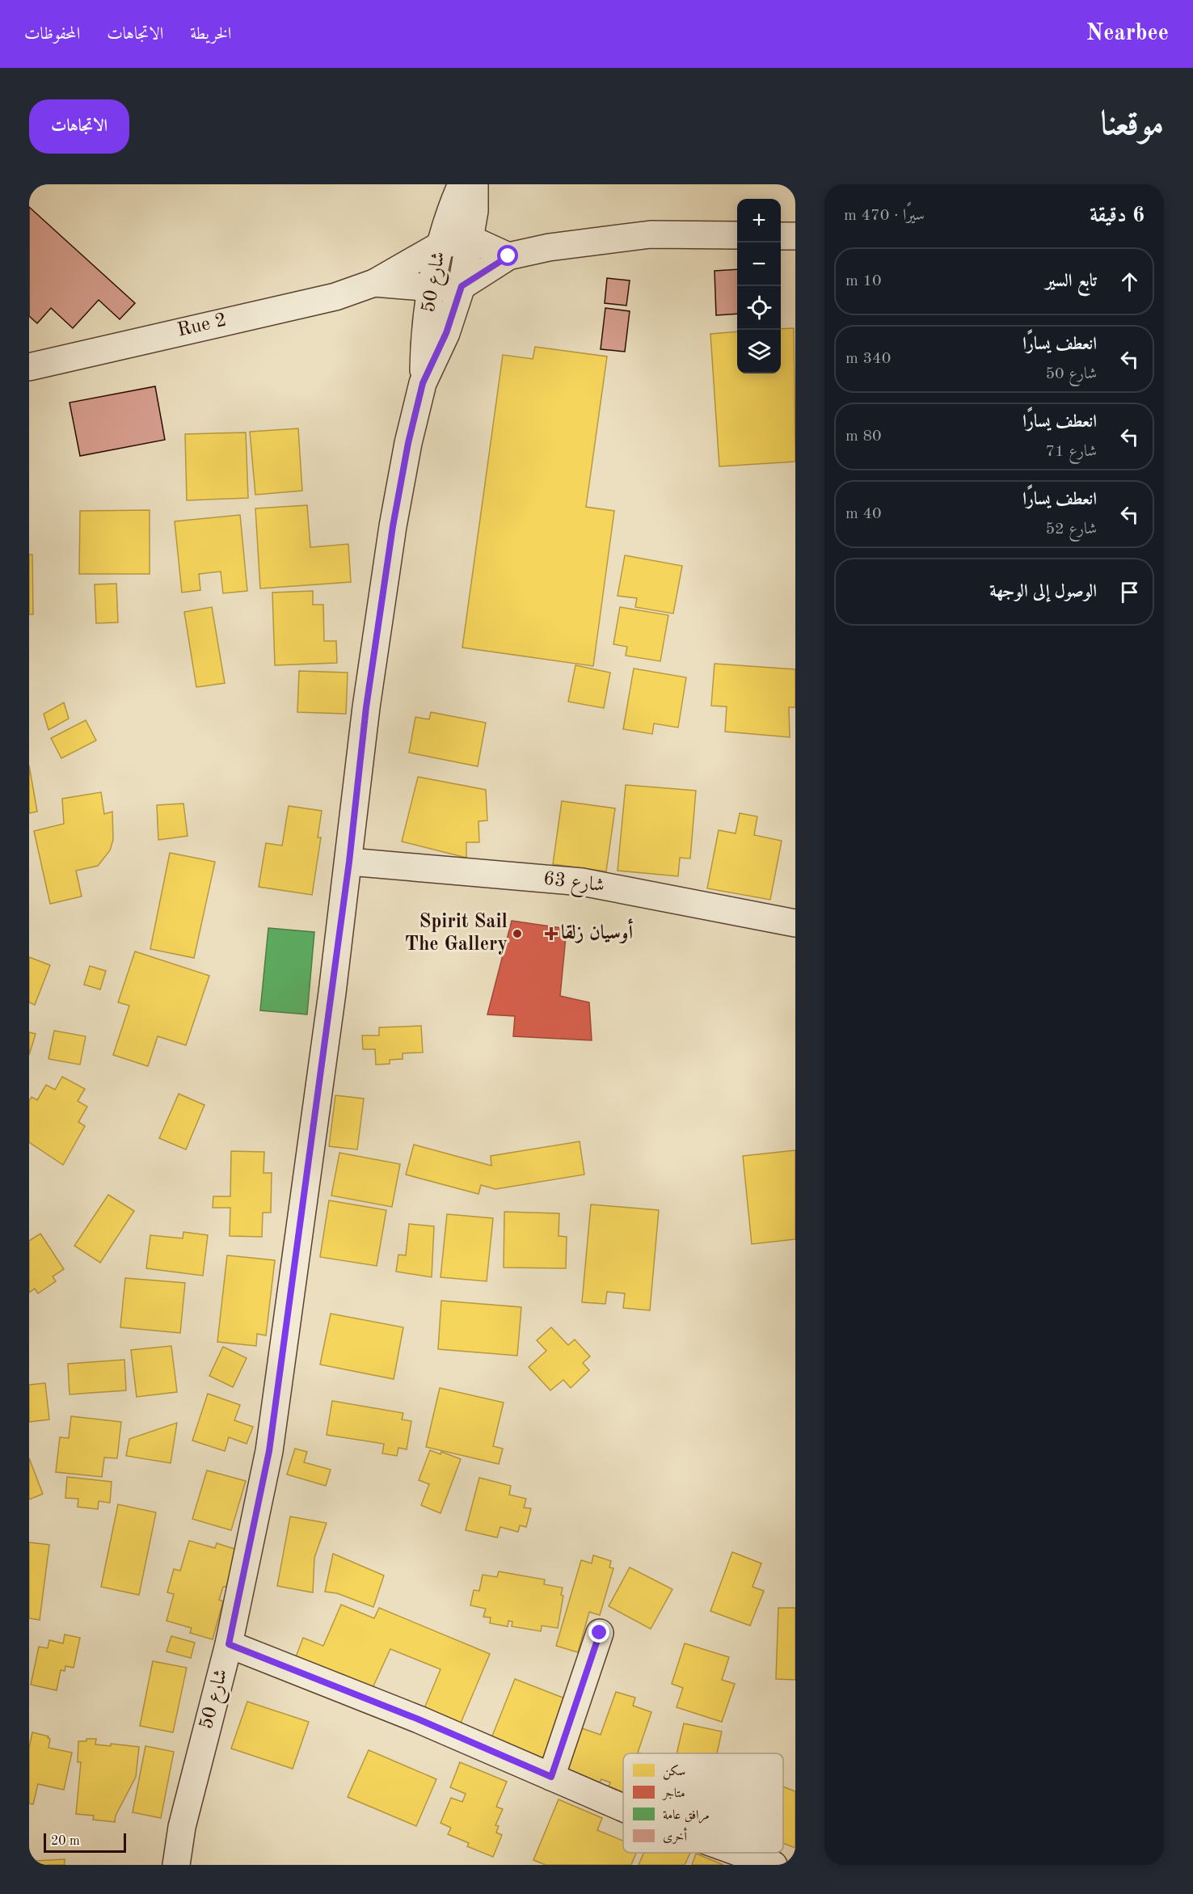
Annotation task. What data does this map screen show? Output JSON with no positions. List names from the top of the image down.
{
  "streets": {
    "street": ["شارع 50", "Rue 2", "شارع 63"]
  },
  "crossings": [
    ["شارع 50", "Rue 2"],
    ["شارع 50", "شارع 63"]
  ],
  "places": {
    "other": ["Spirit Sail The Gallery"],
    "health": ["أوسيان زلقا"]
  },
  "legend": [
    "سكن",
    "متاجر",
    "مرافق عامة",
    "أخرى"
  ],
  "scale_bar": "20 m",
  "page": {
    "header": "Nearbee",
    "nav": ["الخريطة", "الاتجاهات", "المحفوظات"],
    "title": "موقعنا",
    "buttons": "الاتجاهات",
    "heading": ["6 دقيقة", "سيرًا · 470 m"],
    "map_buttons": ["+", "−"],
    "list": [
      ["تابع السير", "10 m"],
      ["انعطف يسارًا", "شارع 50", "340 m"],
      ["انعطف يسارًا", "شارع 71", "80 m"],
      ["انعطف يسارًا", "شارع 52", "40 m"],
      "الوصول إلى الوجهة"
    ],
    "scale": "20 m"
  }
}
